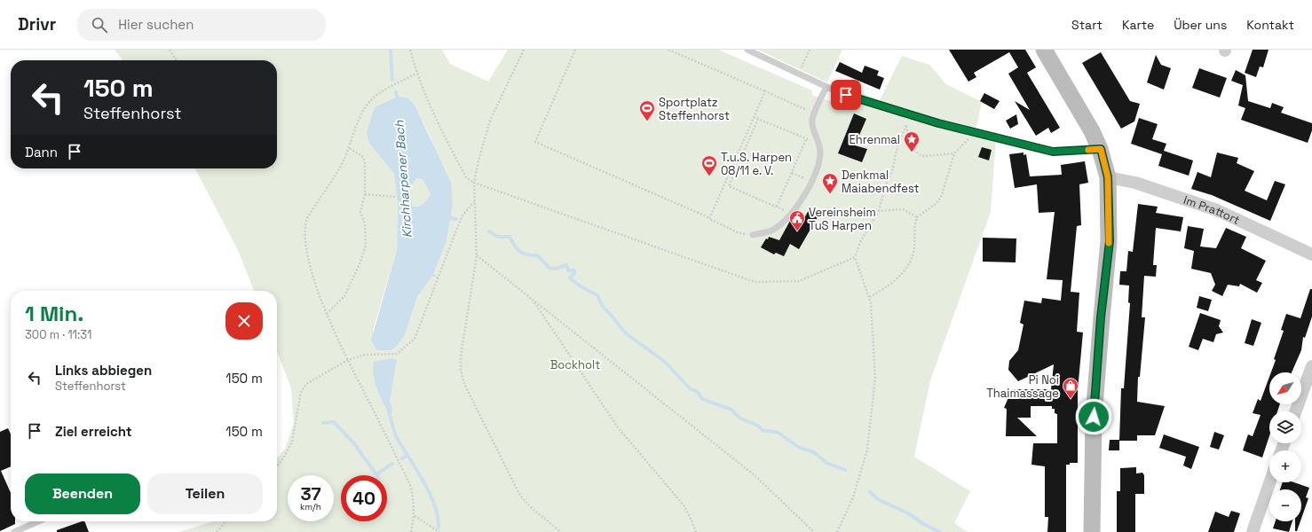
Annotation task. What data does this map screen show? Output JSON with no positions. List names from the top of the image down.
{
  "streets": {
    "street": ["Im Prattort"]
  },
  "water": ["Kirchharpener Bach"],
  "parks": ["Bockholt"],
  "places": {
    "sports": ["Sportplatz Steffenhorst", "T.u.S. Harpen 08/11 e. V."],
    "place": ["Ehrenmal", "Denkmal Maiabendfest"],
    "public building": ["Vereinsheim TuS Harpen"],
    "shop": ["Pi Noi Thaimassage"]
  },
  "north": "bottom left",
  "page": {
    "header": "Drivr",
    "search": "Hier suchen",
    "nav": [
      "Start",
      "Karte",
      "Über uns",
      "Kontakt"
    ],
    "turn": ["150 m", "Steffenhorst"],
    "then": "Dann",
    "heading": ["1 Min.", "300 m · 11:31"],
    "list": [
      {
        "name": "Links abbiegen",
        "note": "Steffenhorst",
        "value": "150 m"
      },
      {
        "name": "Ziel erreicht",
        "value": "150 m"
      }
    ],
    "map_buttons": ["+", "−"],
    "buttons": ["Beenden", "Teilen"],
    "speed": "37 km/h",
    "limit": "40"
  }
}
